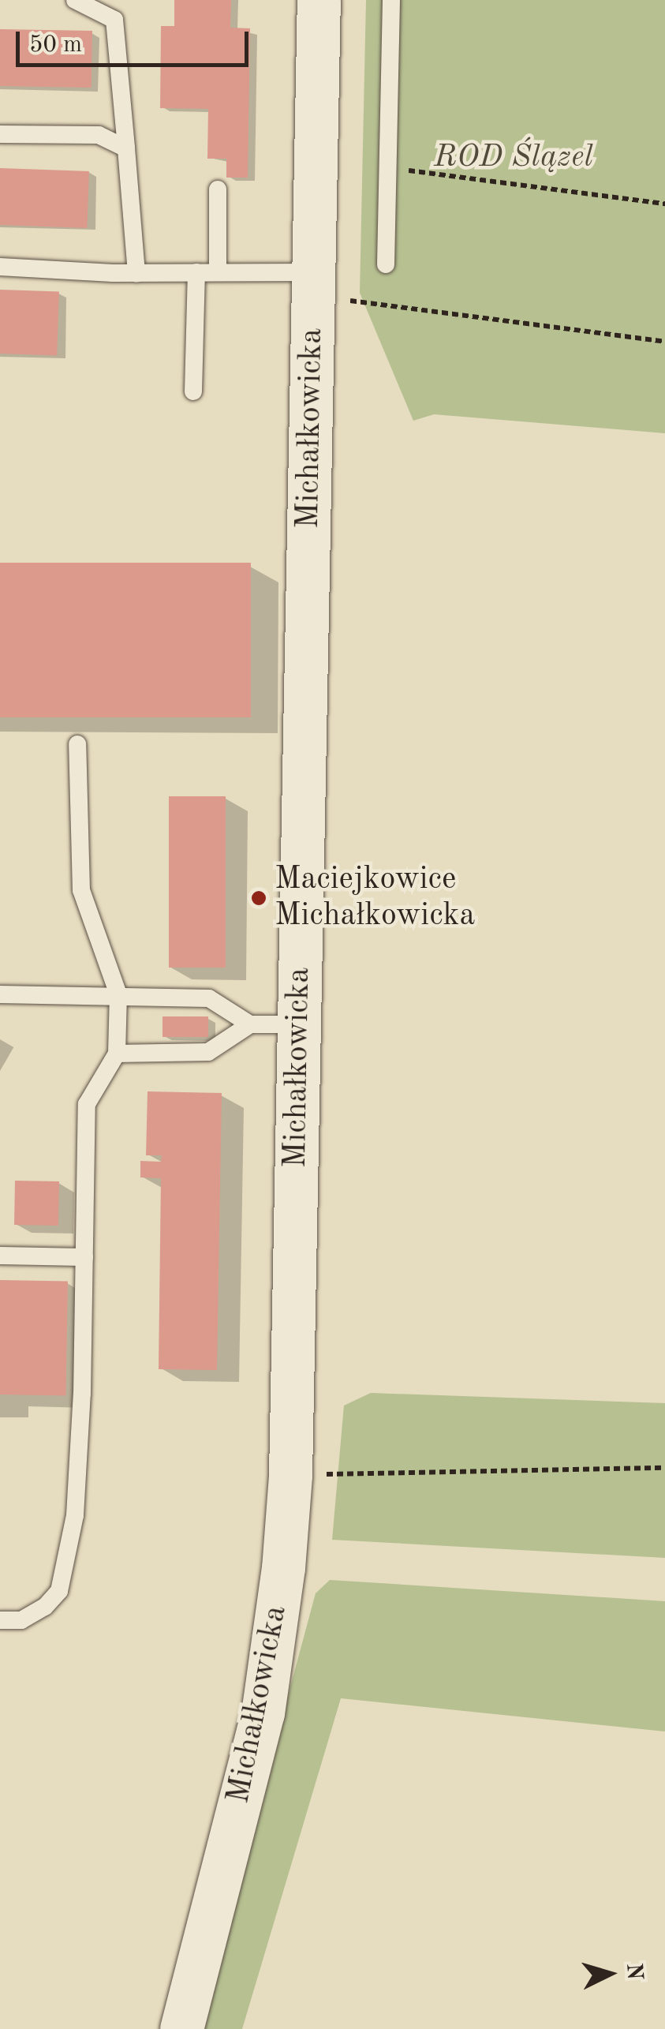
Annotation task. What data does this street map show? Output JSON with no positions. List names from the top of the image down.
{
  "streets": {
    "street": ["Michałkowicka"]
  },
  "parks": ["ROD Ślązel"],
  "places": ["Maciejkowice Michałkowicka"],
  "scale_bar": "50 m",
  "north": "right"
}
